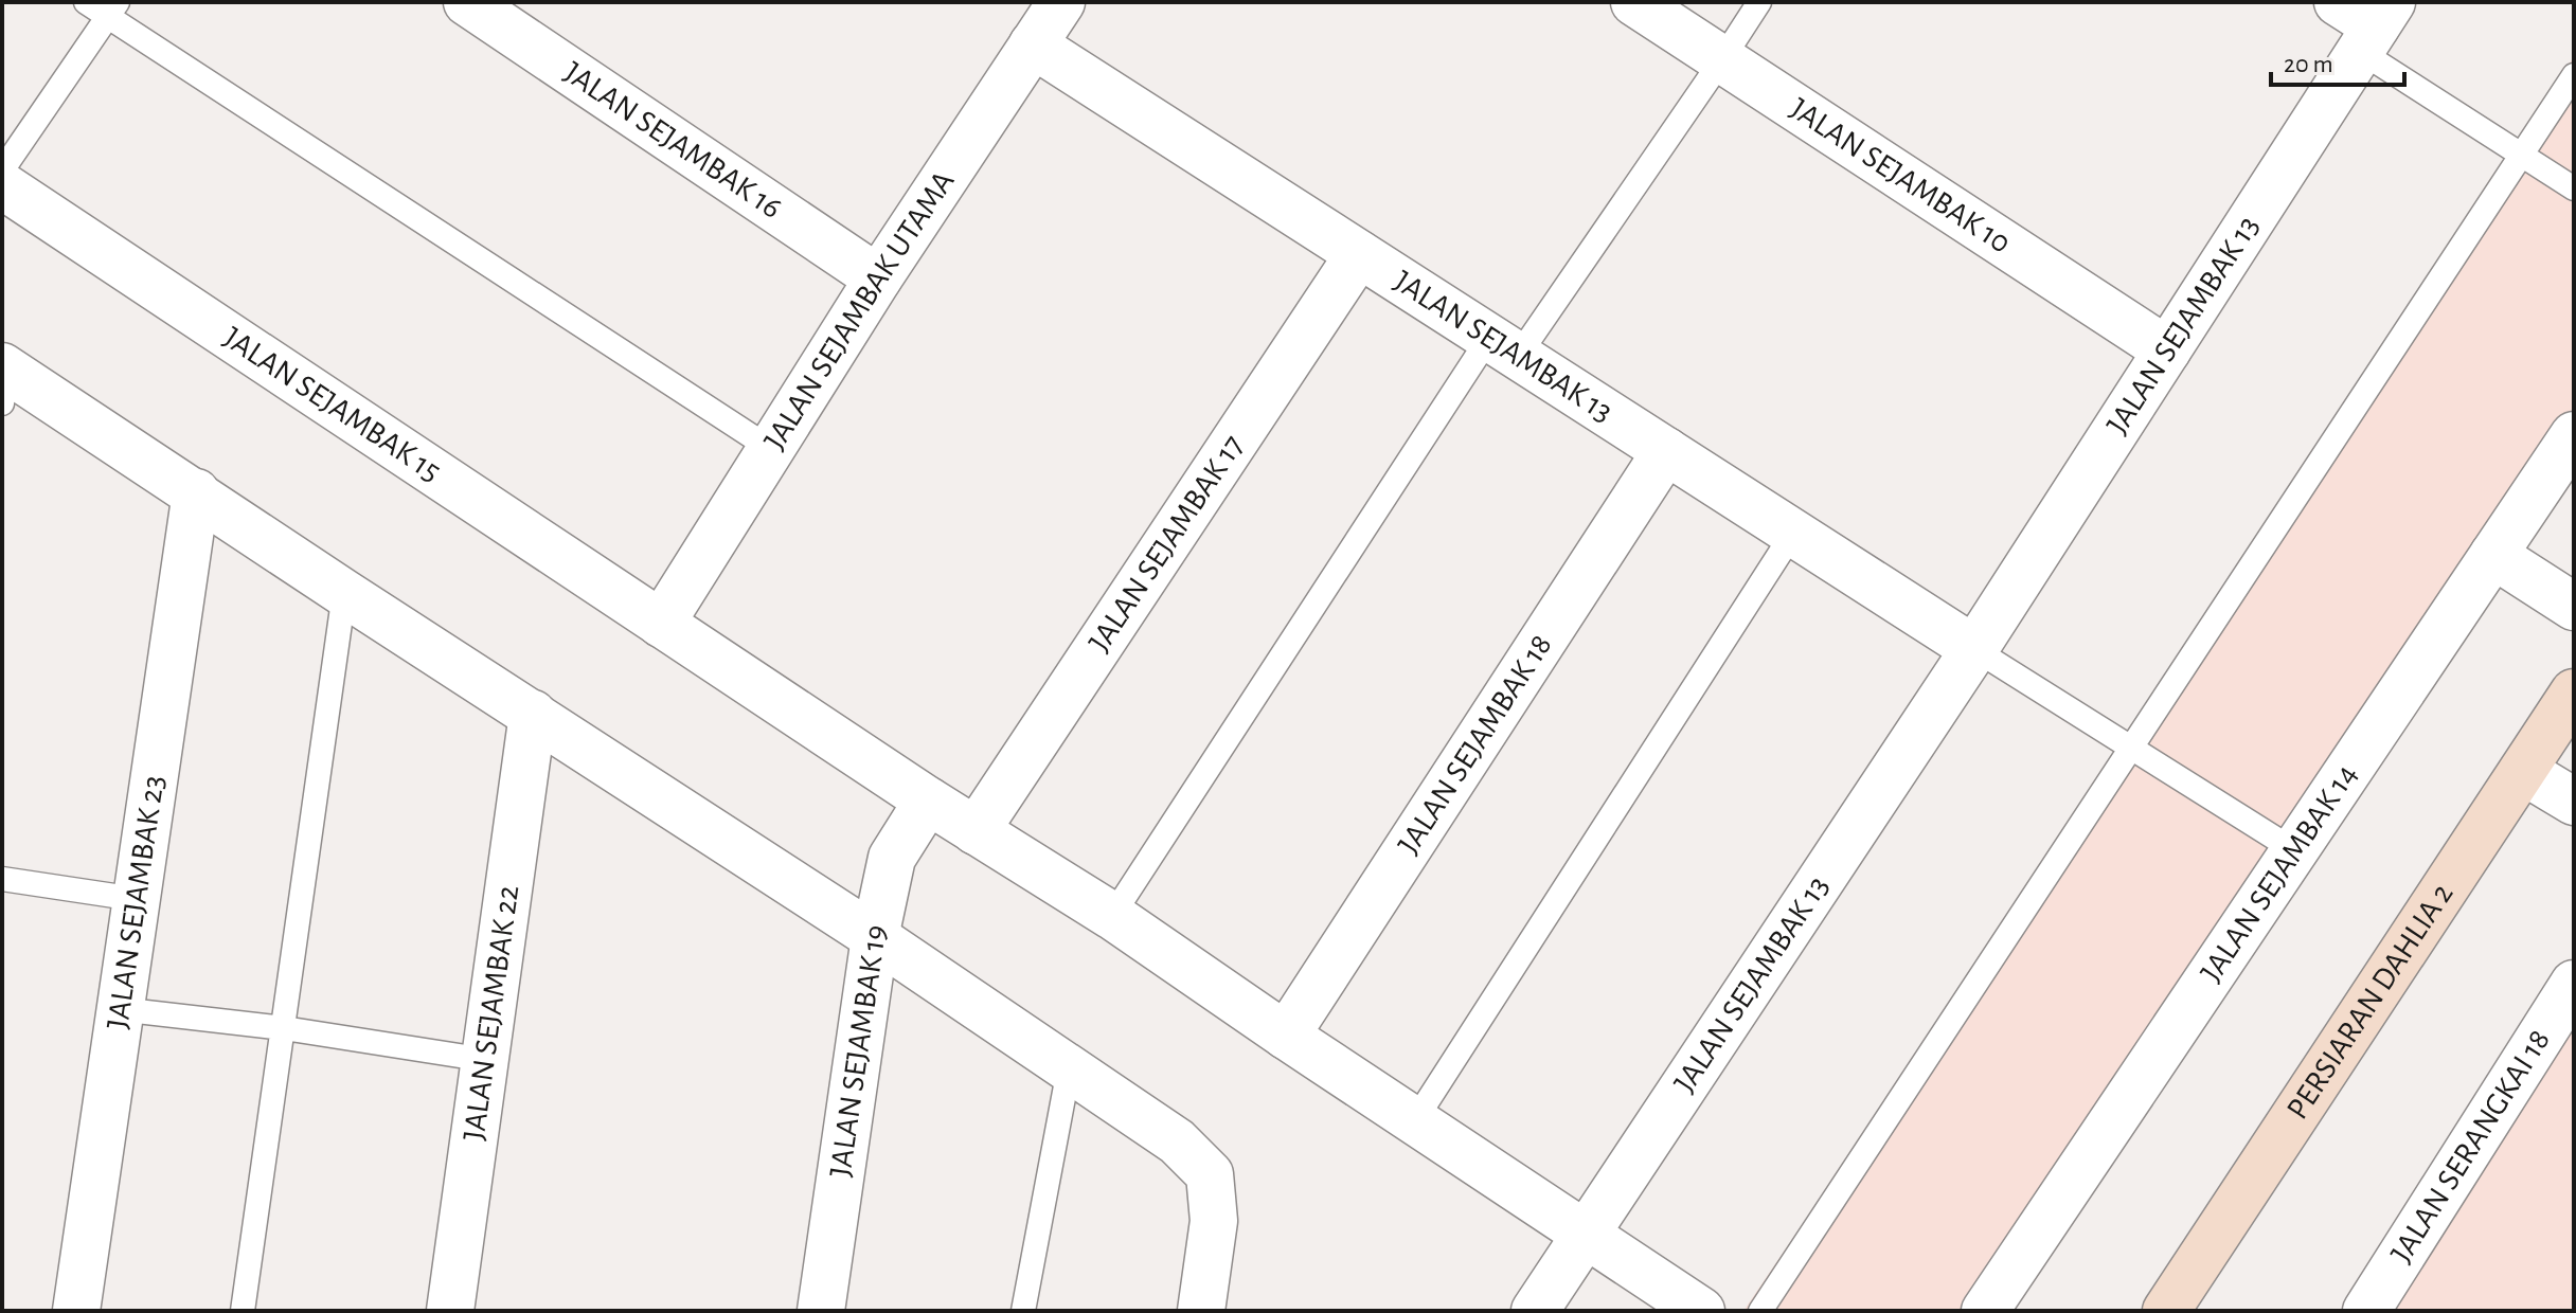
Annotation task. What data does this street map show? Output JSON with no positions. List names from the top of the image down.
{
  "streets": {
    "street": [
      "JALAN SEJAMBAK 16",
      "JALAN SEJAMBAK 10",
      "JALAN SEJAMBAK UTAMA",
      "JALAN SEJAMBAK 13",
      "JALAN SEJAMBAK 15",
      "JALAN SEJAMBAK 17",
      "JALAN SEJAMBAK 18",
      "JALAN SEJAMBAK 14",
      "JALAN SEJAMBAK 23",
      "PERSIARAN DAHLIA 2",
      "JALAN SEJAMBAK 22",
      "JALAN SEJAMBAK 19",
      "JALAN SERANGKAI 18"
    ]
  },
  "crossings": [
    ["JALAN SEJAMBAK 16", "JALAN SEJAMBAK UTAMA"],
    ["JALAN SEJAMBAK 10", "JALAN SEJAMBAK 13"],
    ["JALAN SEJAMBAK UTAMA", "JALAN SEJAMBAK 13"],
    ["JALAN SEJAMBAK UTAMA", "JALAN SEJAMBAK 15"],
    ["JALAN SEJAMBAK 13", "JALAN SEJAMBAK 15"],
    ["JALAN SEJAMBAK 13", "JALAN SEJAMBAK 17"],
    ["JALAN SEJAMBAK 13", "JALAN SEJAMBAK 18"],
    ["JALAN SEJAMBAK 15", "JALAN SEJAMBAK 17"],
    ["JALAN SEJAMBAK 15", "JALAN SEJAMBAK 18"],
    ["JALAN SEJAMBAK 15", "JALAN SEJAMBAK 19"]
  ],
  "scale_bar": "20 m"
}
